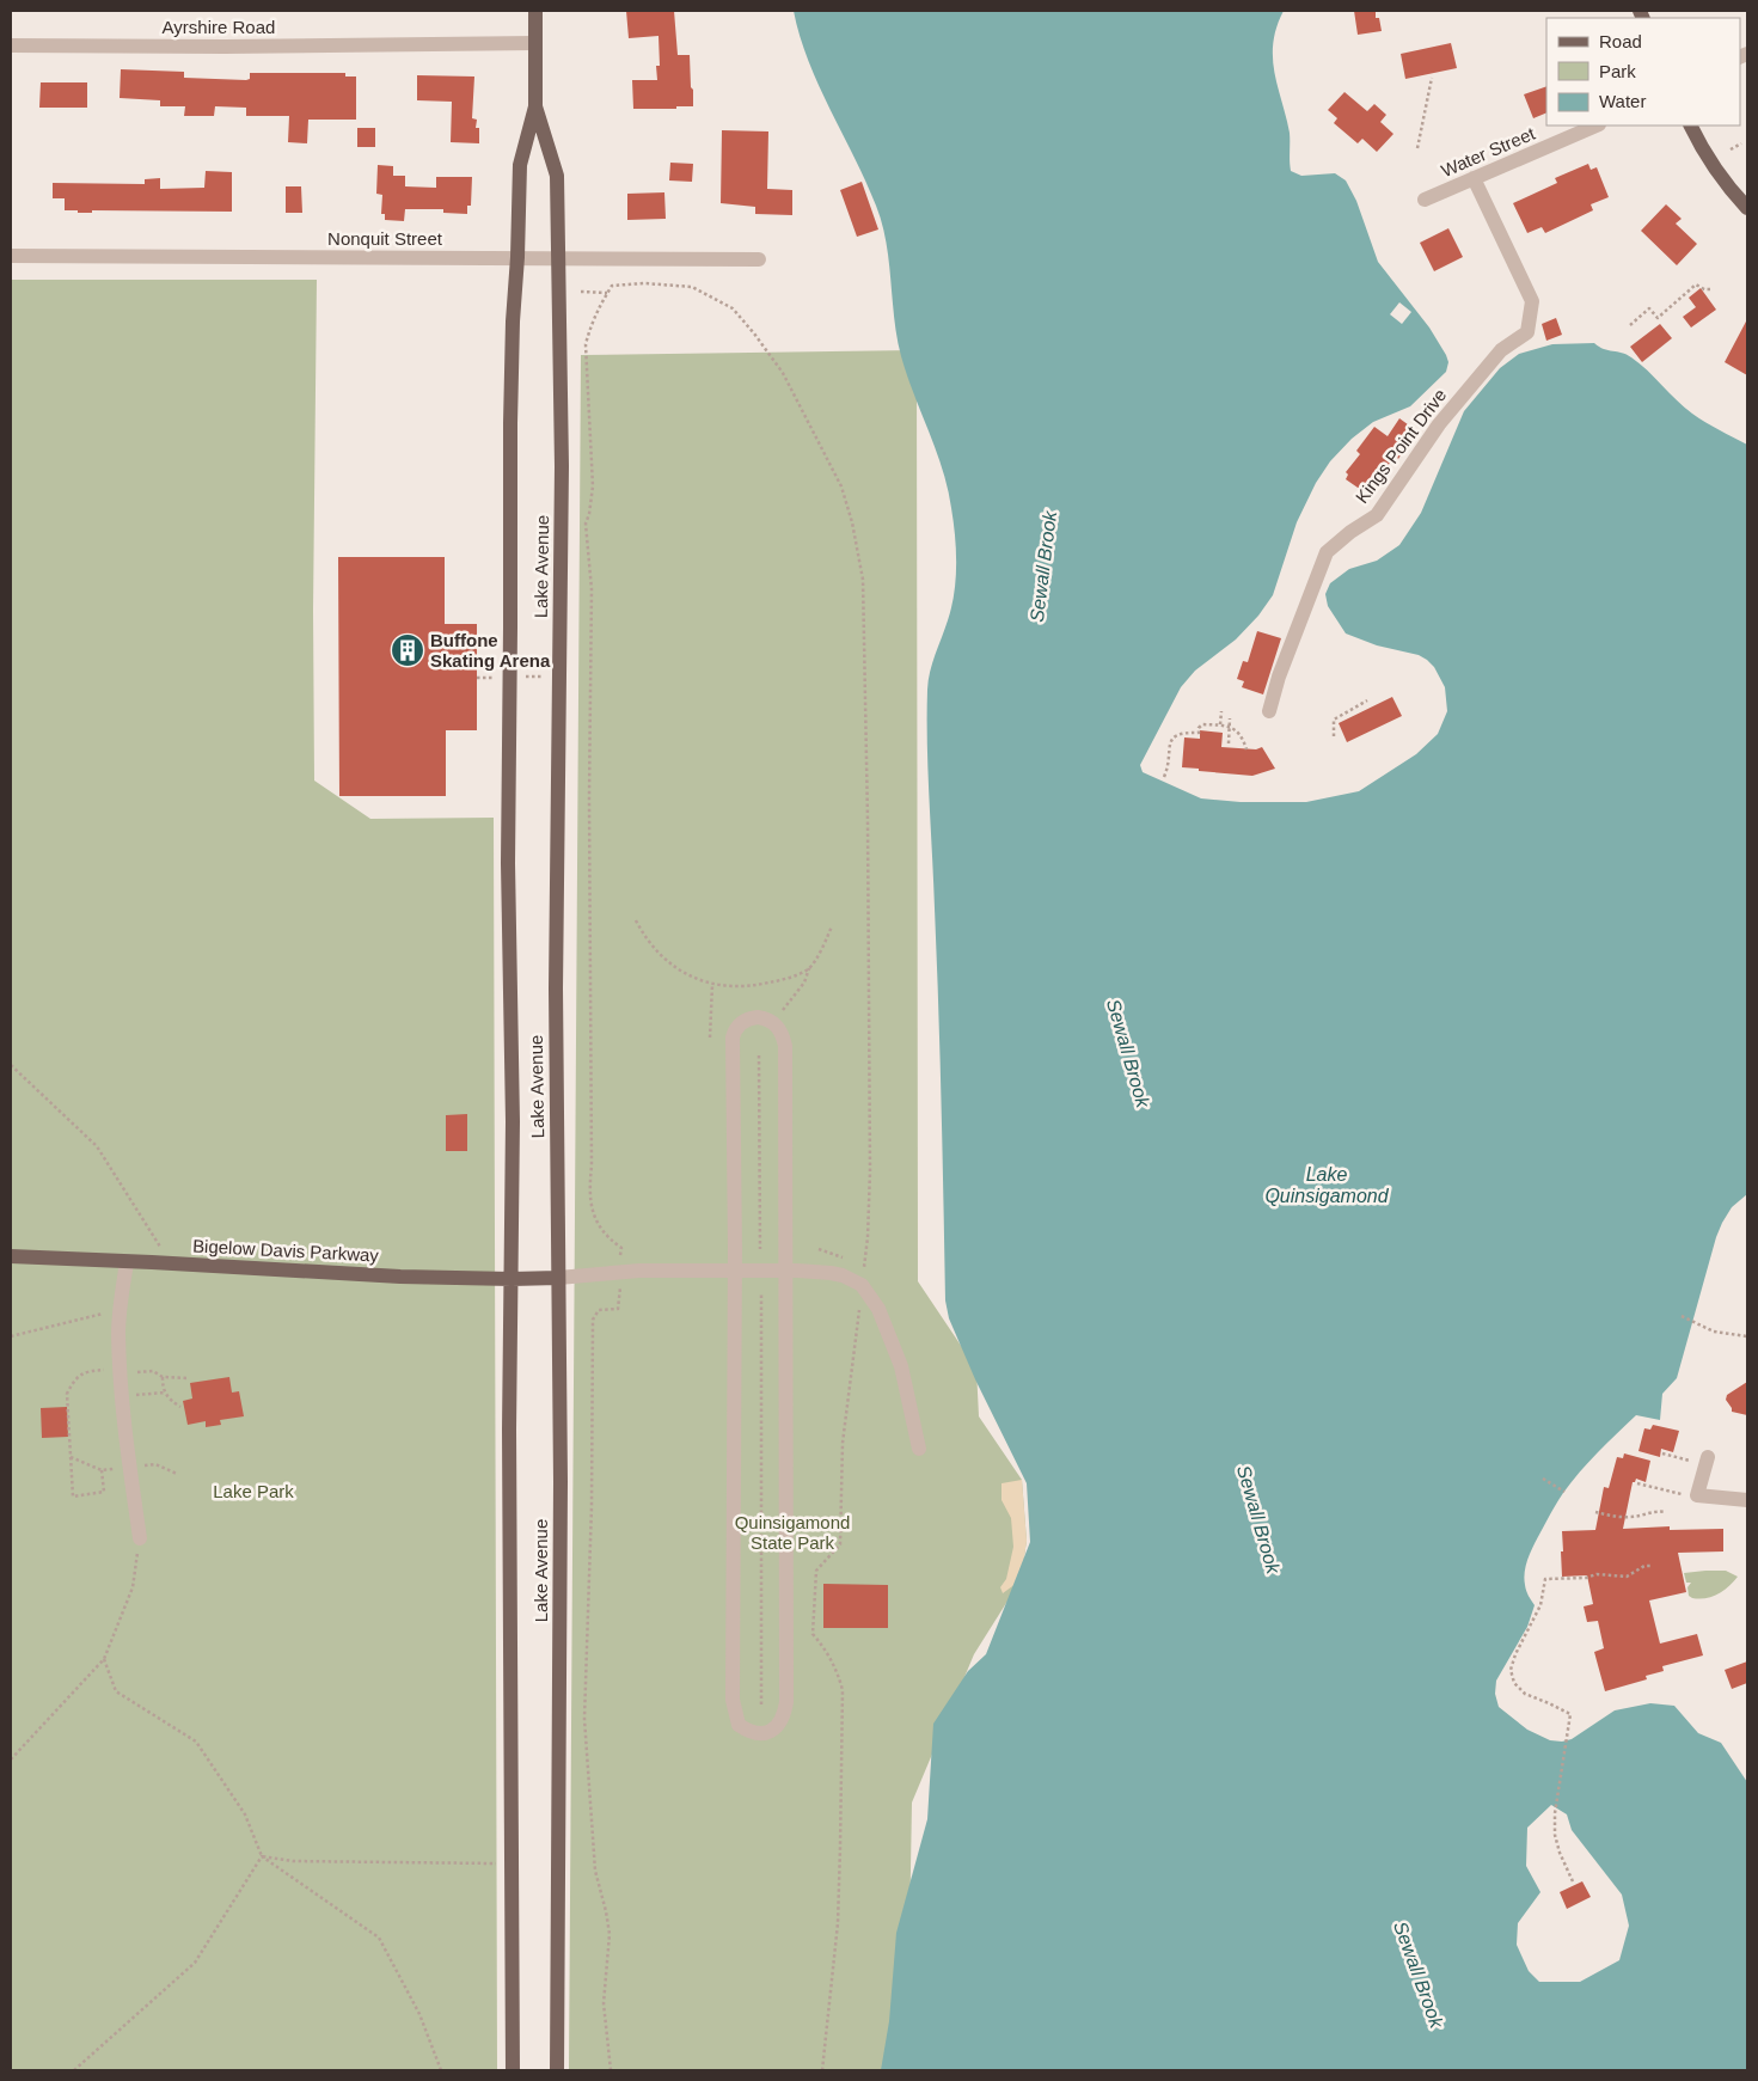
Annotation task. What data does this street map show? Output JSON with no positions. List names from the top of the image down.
{
  "streets": {
    "main road": ["Lake Avenue", "Bigelow Davis Parkway"],
    "street": [
      "Ayrshire Road",
      "Water Street",
      "Nonquit Street",
      "Kings Point Drive"
    ]
  },
  "crossings": [
    ["Ayrshire Road", "Lake Avenue"],
    ["Water Street", "Kings Point Drive"],
    ["Nonquit Street", "Lake Avenue"],
    ["Lake Avenue", "Bigelow Davis Parkway"]
  ],
  "water": ["Sewall Brook", "Lake Quinsigamond"],
  "parks": ["Lake Park", "Quinsigamond State Park"],
  "places": {
    "building": ["Buffone Skating Arena"]
  },
  "legend": ["Road", "Park", "Water"]
}
